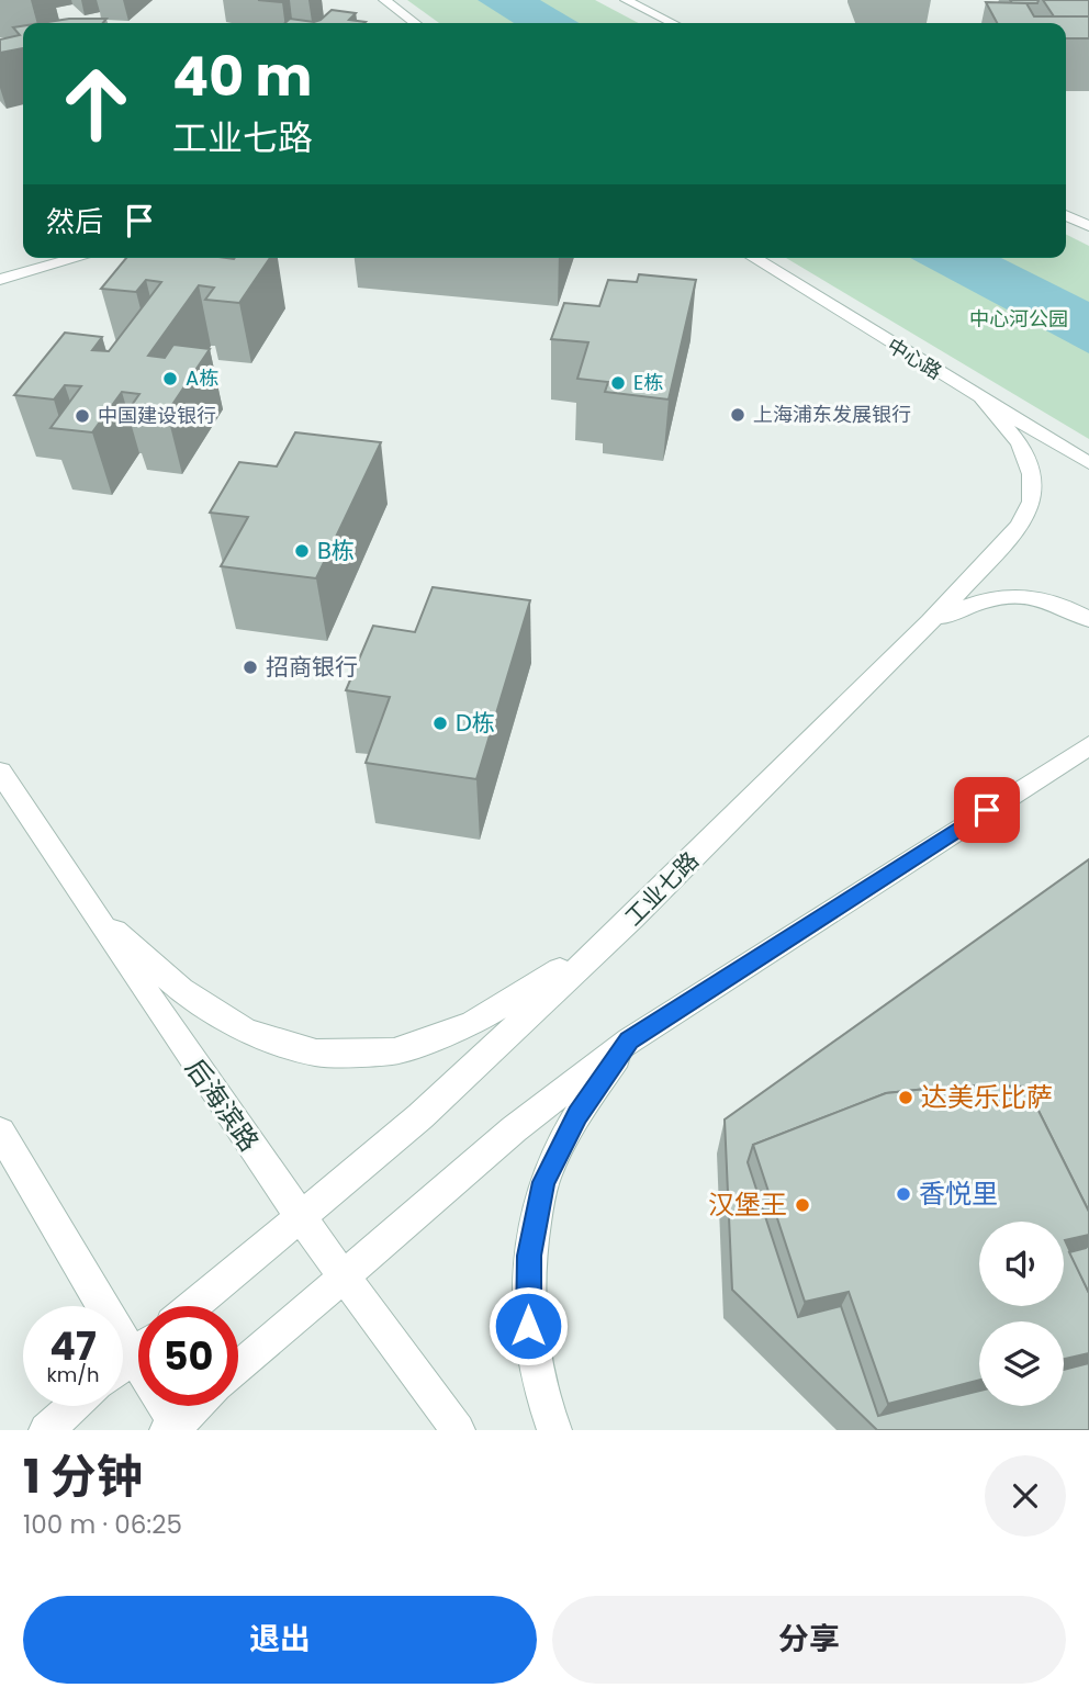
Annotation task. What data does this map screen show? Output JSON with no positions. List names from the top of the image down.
{
  "streets": {
    "main road": ["中心路", "工业七路", "后海滨路"]
  },
  "crossings": [
    ["中心路", "工业七路"],
    ["工业七路", "后海滨路"]
  ],
  "parks": ["中心河公园"],
  "places": [
    "A栋",
    "E栋",
    "上海浦东发展银行",
    "中国建设银行",
    "B栋",
    "招商银行",
    "D栋",
    "达美乐比萨",
    "香悦里",
    "汉堡王"
  ],
  "page": {
    "turn": ["40 m", "工业七路"],
    "then": "然后",
    "speed": "47 km/h",
    "limit": "50",
    "heading": ["1 分钟", "100 m · 06:25"],
    "buttons": ["退出", "分享"]
  }
}
